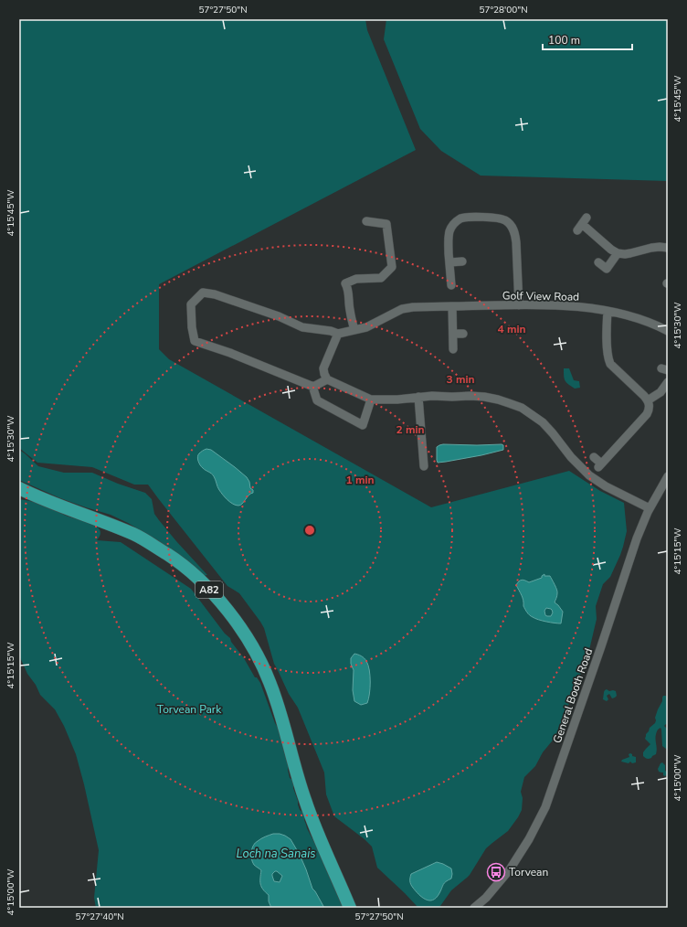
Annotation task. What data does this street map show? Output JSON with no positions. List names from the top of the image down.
{
  "streets": {
    "highway": ["A82"],
    "street": ["Golf View Road", "General Booth Road"]
  },
  "water": ["Loch na Sanais"],
  "parks": ["Torvean Park"],
  "places": {
    "bus stop": ["Torvean"]
  },
  "scale_bar": "100 m",
  "coordinates": [
    "57°27'50\"N",
    "57°28'00\"N",
    "4°15'45\"W",
    "4°15'30\"W",
    "4°15'15\"W",
    "4°15'00\"W",
    "57°27'40\"N"
  ],
  "rings": [
    "4 min",
    "3 min",
    "2 min",
    "1 min"
  ]
}
